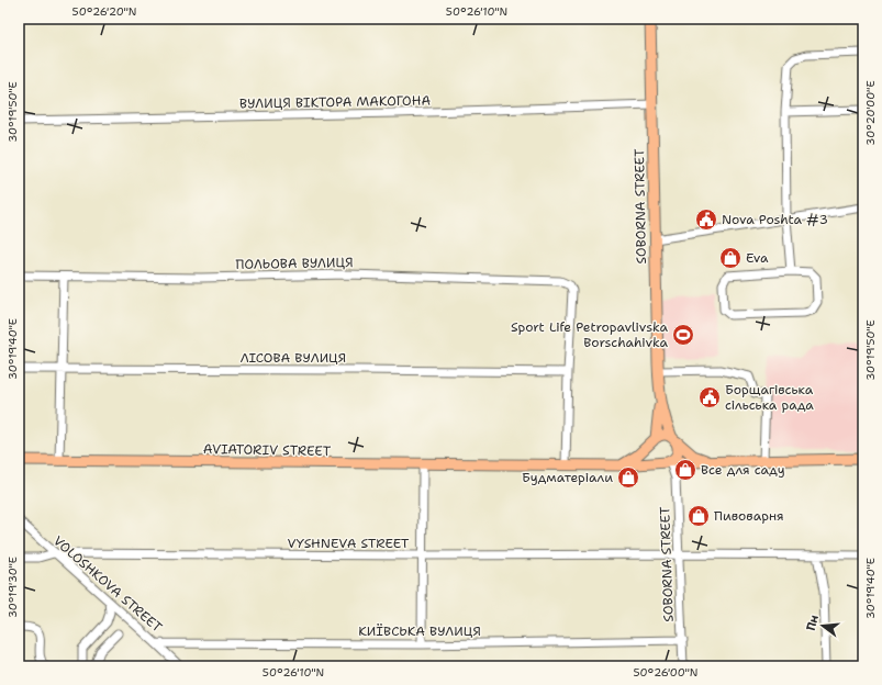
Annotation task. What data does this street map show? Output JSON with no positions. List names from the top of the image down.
{
  "streets": {
    "main road": ["SOBORNA STREET", "AVIATORIV STREET"],
    "street": [
      "ВУЛИЦЯ ВІКТОРА МАКОГОНА",
      "ПОЛЬОВА ВУЛИЦЯ",
      "ЛІСОВА ВУЛИЦЯ",
      "VYSHNEVA STREET",
      "VOLOSHKOVA STREET",
      "КИЇВСЬКА ВУЛИЦЯ"
    ]
  },
  "crossings": [
    ["ВУЛИЦЯ ВІКТОРА МАКОГОНА", "SOBORNA STREET"],
    ["SOBORNA STREET", "AVIATORIV STREET"],
    ["SOBORNA STREET", "VYSHNEVA STREET"],
    ["SOBORNA STREET", "КИЇВСЬКА ВУЛИЦЯ"],
    ["ПОЛЬОВА ВУЛИЦЯ", "ЛІСОВА ВУЛИЦЯ"],
    ["VYSHNEVA STREET", "VOLOSHKOVA STREET"],
    ["VOLOSHKOVA STREET", "КИЇВСЬКА ВУЛИЦЯ"]
  ],
  "places": {
    "public building": ["Nova Poshta #3", "Борщагівська сільська рада"],
    "shop": [
      "Eva",
      "Все для саду",
      "Будматеріали",
      "Пивоварня"
    ],
    "sports": ["Sport Life Petropavlivska Borschahivka"]
  },
  "north": "left",
  "coordinates": [
    "50°26'20\"N",
    "50°26'10\"N",
    "30°19'50\"E",
    "30°20'00\"E",
    "30°19'40\"E",
    "30°19'30\"E",
    "50°26'00\"N"
  ]
}
